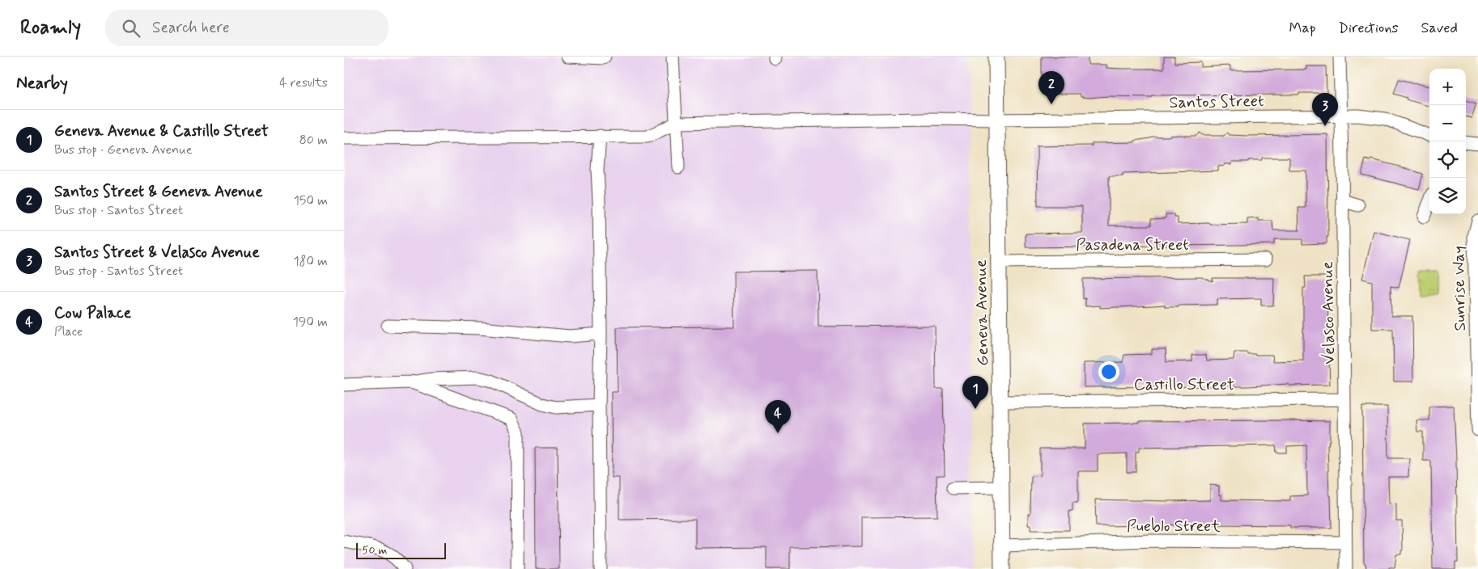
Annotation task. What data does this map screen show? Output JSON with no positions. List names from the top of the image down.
{
  "streets": {
    "main road": ["Geneva Avenue"],
    "street": [
      "Santos Street",
      "Pasadena Street",
      "Sunrise Way",
      "Velasco Avenue",
      "Castillo Street",
      "Pueblo Street"
    ]
  },
  "crossings": [
    ["Santos Street", "Geneva Avenue"],
    ["Santos Street", "Velasco Avenue"],
    ["Pasadena Street", "Geneva Avenue"],
    ["Geneva Avenue", "Castillo Street"],
    ["Geneva Avenue", "Pueblo Street"],
    ["Velasco Avenue", "Castillo Street"],
    ["Velasco Avenue", "Pueblo Street"]
  ],
  "scale_bar": "50 m",
  "page": {
    "header": "Roamly",
    "search": "Search here",
    "nav": ["Map", "Directions", "Saved"],
    "heading": ["Nearby", "4 results"],
    "map_buttons": ["+", "−"],
    "pins": [
      "2",
      "3",
      "1",
      "4"
    ],
    "list": [
      {
        "mark": "1",
        "name": "Geneva Avenue & Castillo Street",
        "note": "Bus stop · Geneva Avenue",
        "value": "80 m"
      },
      {
        "mark": "2",
        "name": "Santos Street & Geneva Avenue",
        "note": "Bus stop · Santos Street",
        "value": "150 m"
      },
      {
        "mark": "3",
        "name": "Santos Street & Velasco Avenue",
        "note": "Bus stop · Santos Street",
        "value": "180 m"
      },
      {
        "mark": "4",
        "name": "Cow Palace",
        "note": "Place",
        "value": "190 m"
      }
    ],
    "scale": "50 m"
  }
}
